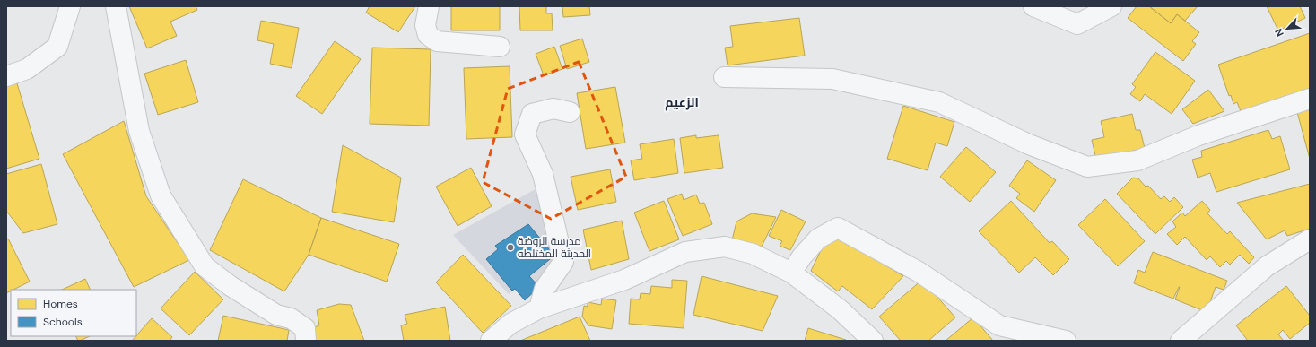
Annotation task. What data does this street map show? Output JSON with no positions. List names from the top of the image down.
{
  "districts": ["الزعيم"],
  "places": ["مدرسة الروضة الحديثة المختلطه"],
  "legend": ["Homes", "Schools"],
  "north": "bottom left"
}
